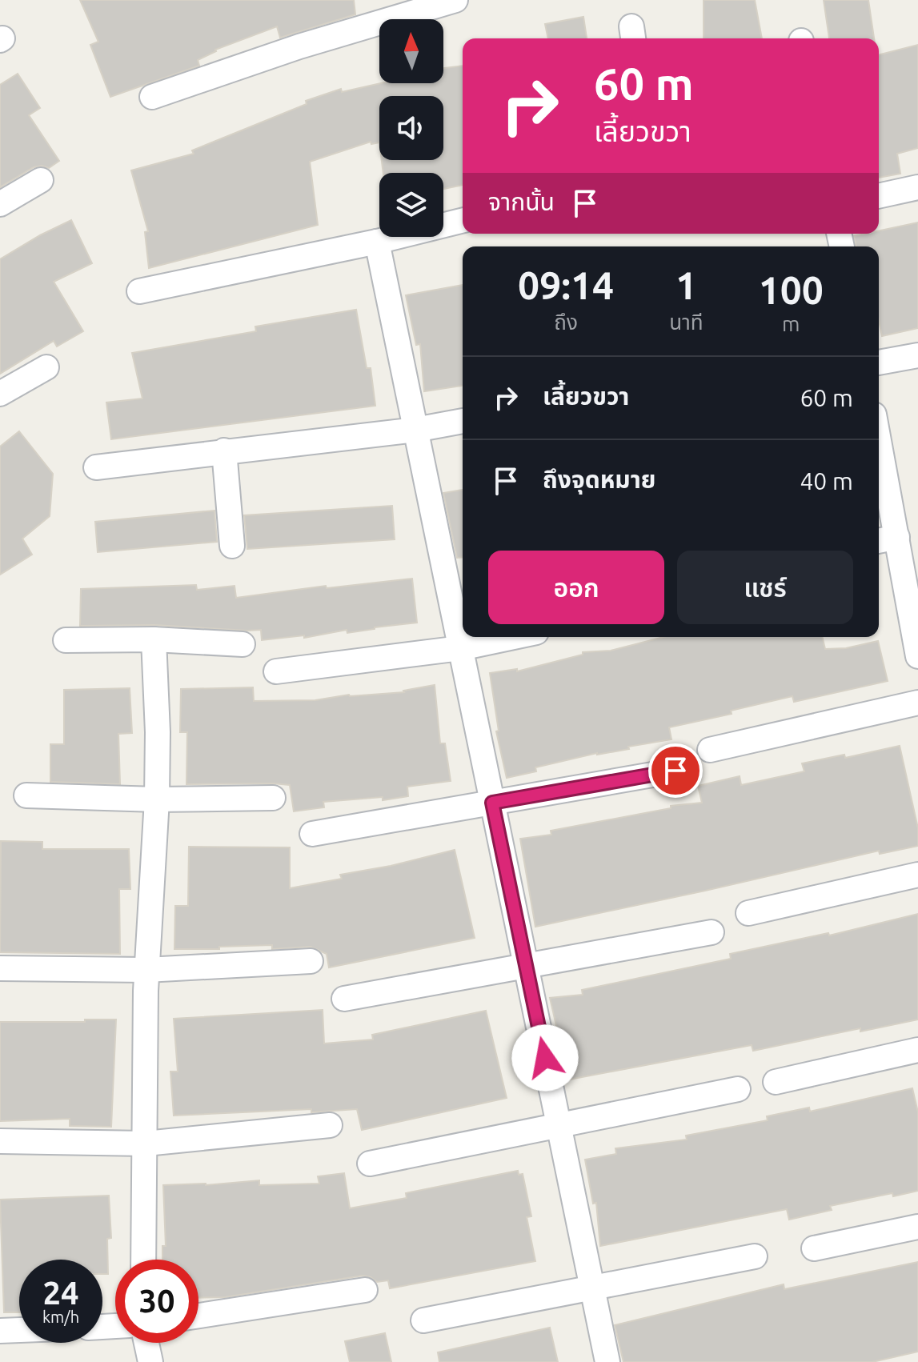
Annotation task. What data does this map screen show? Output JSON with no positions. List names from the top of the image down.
{
  "north": "top",
  "page": {
    "turn": ["60 m", "เลี้ยวขวา"],
    "then": "จากนั้น",
    "eta": [
      "09:14",
      "ถึง",
      "1",
      "นาที",
      "100",
      "m"
    ],
    "list": [
      {
        "name": "เลี้ยวขวา",
        "value": "60 m"
      },
      {
        "name": "ถึงจุดหมาย",
        "value": "40 m"
      }
    ],
    "buttons": ["ออก", "แชร์"],
    "speed": "24 km/h",
    "limit": "30"
  }
}
